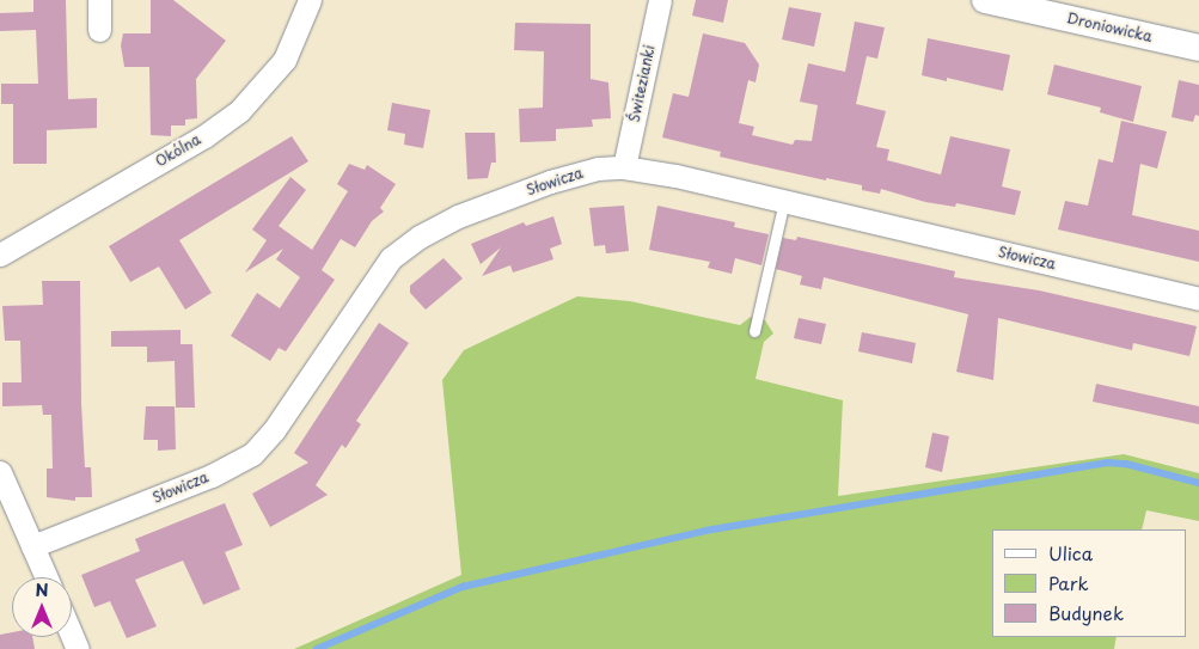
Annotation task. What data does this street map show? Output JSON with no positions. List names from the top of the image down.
{
  "streets": {
    "street": [
      "Droniowicka",
      "Świtezianki",
      "Okólna",
      "Słowicza"
    ]
  },
  "crossings": [
    ["Świtezianki", "Słowicza"]
  ],
  "legend": ["Ulica", "Park", "Budynek"],
  "north": "top"
}
